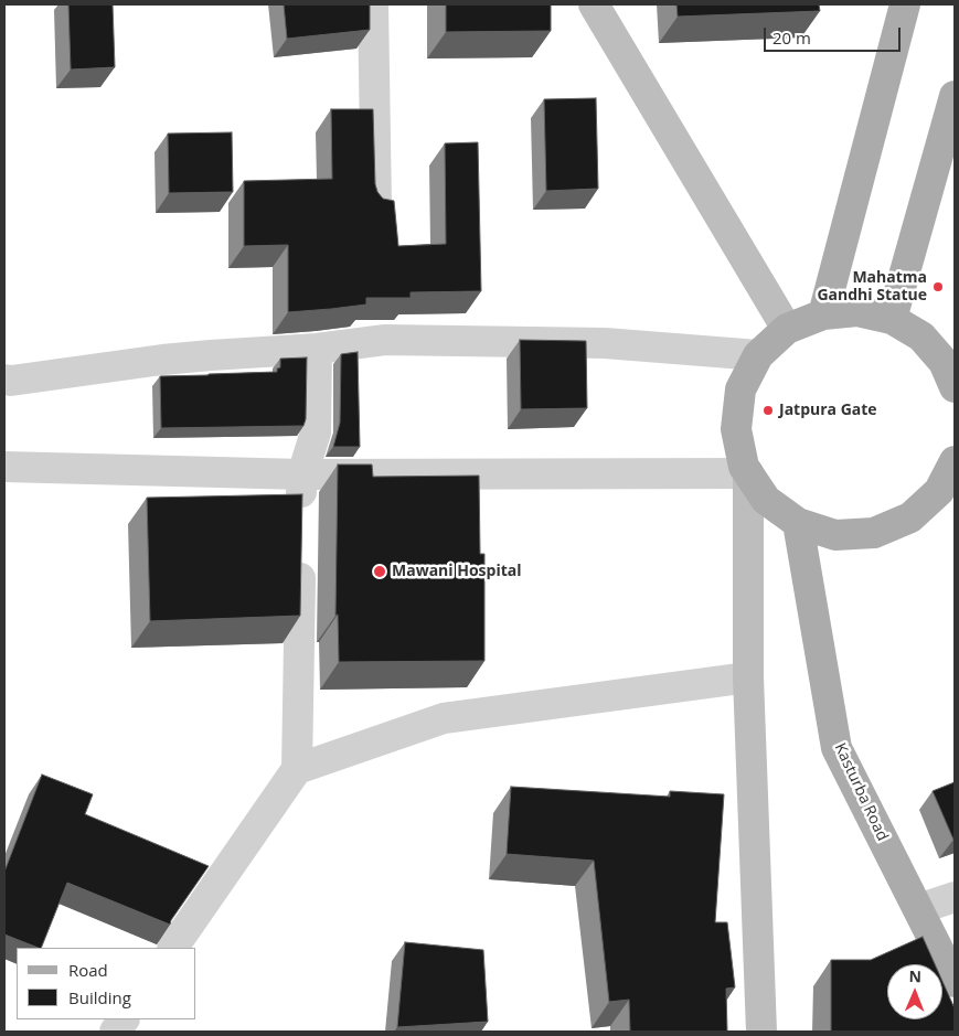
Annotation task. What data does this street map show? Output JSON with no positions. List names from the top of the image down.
{
  "streets": {
    "main road": ["Kasturba Road"]
  },
  "places": ["Mahatma Gandhi Statue", "Jatpura Gate", "Mawani Hospital"],
  "legend": ["Road", "Building"],
  "scale_bar": "20 m",
  "north": "top"
}
